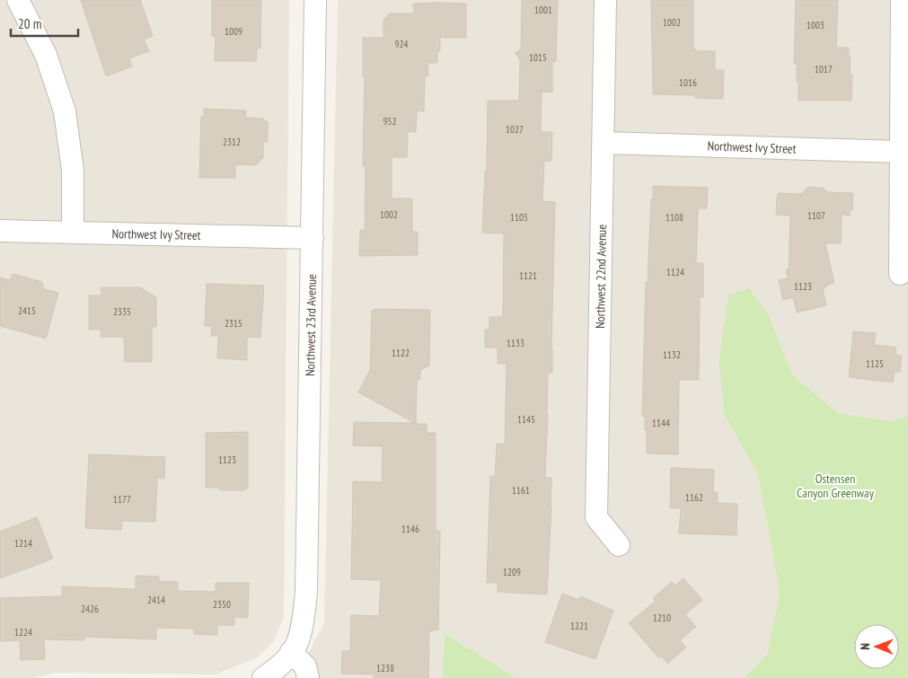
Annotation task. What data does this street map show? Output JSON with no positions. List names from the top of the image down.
{
  "streets": {
    "street": ["Northwest Ivy Street", "Northwest 22nd Avenue", "Northwest 23rd Avenue"]
  },
  "crossings": [
    ["Northwest Ivy Street", "Northwest 22nd Avenue"],
    ["Northwest Ivy Street", "Northwest 23rd Avenue"]
  ],
  "parks": ["Ostensen Canyon Greenway"],
  "house_numbers": [
    "1001",
    "1002",
    "1003",
    "1009",
    "924",
    "1015",
    "1017",
    "1016",
    "952",
    "1027",
    "2312",
    "1002",
    "1107",
    "1105",
    "1108",
    "1124",
    "1121",
    "1123",
    "2415",
    "2335",
    "2315",
    "1133",
    "1122",
    "1132",
    "1125",
    "1145",
    "1144",
    "1123",
    "1161",
    "1162",
    "1177",
    "1146",
    "1214",
    "1209",
    "2414",
    "2350",
    "2426",
    "1210",
    "1221",
    "1224",
    "1238"
  ],
  "scale_bar": "20 m",
  "north": "left"
}
